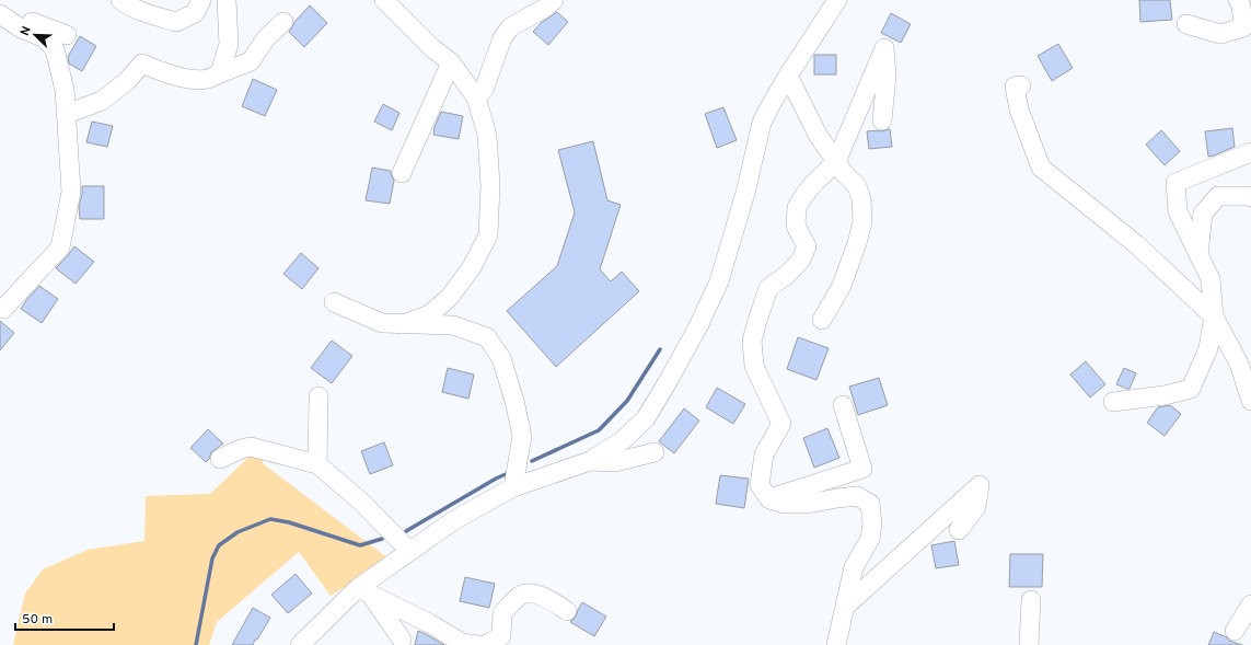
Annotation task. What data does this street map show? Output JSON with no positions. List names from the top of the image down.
{
  "scale_bar": "50 m",
  "north": "top left"
}
